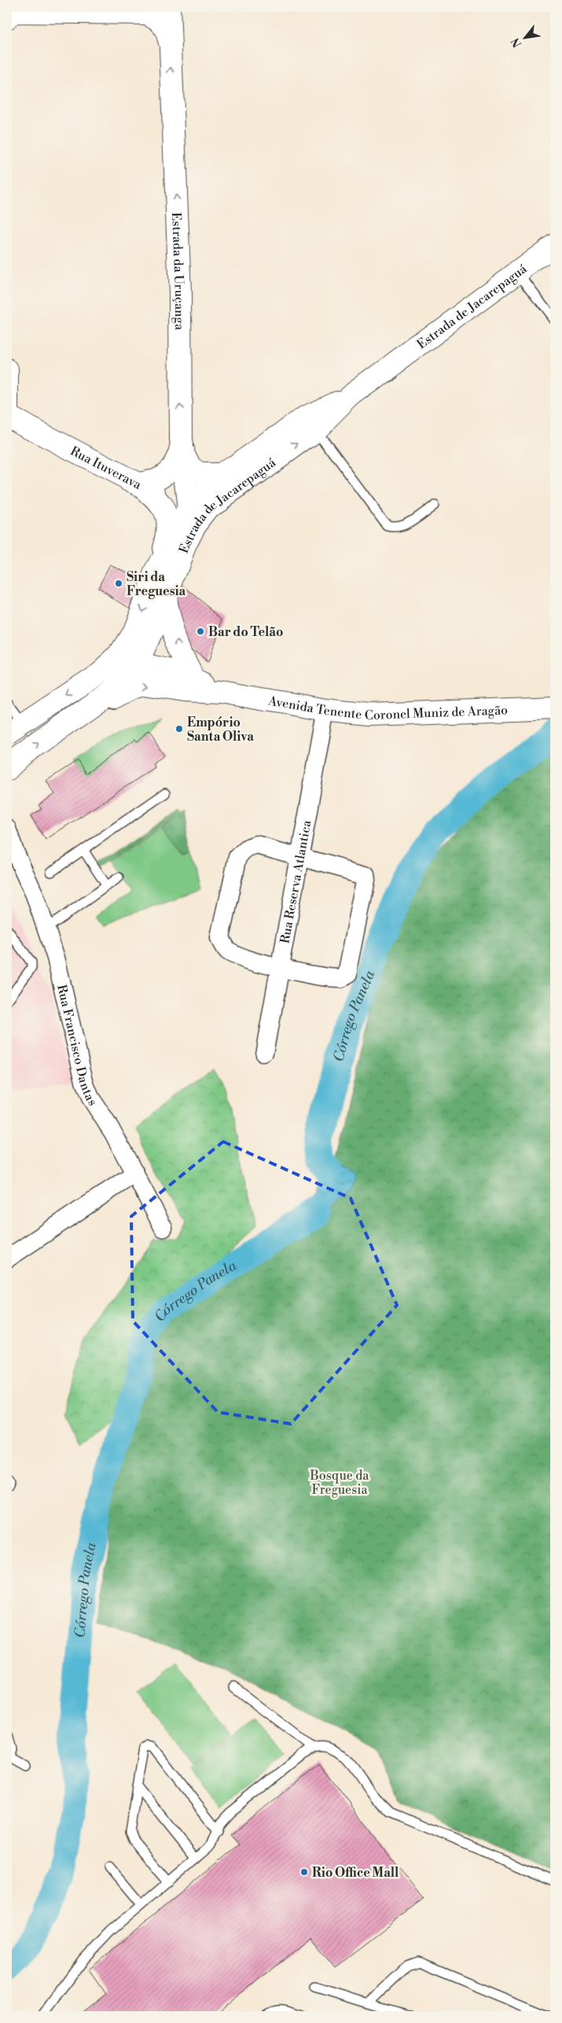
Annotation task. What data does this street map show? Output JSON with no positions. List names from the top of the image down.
{
  "streets": {
    "main road": [
      "Estrada da Uruçanga",
      "Estrada de Jacarepaguá",
      "Rua Ituverava",
      "Avenida Tenente Coronel Muniz de Aragão"
    ],
    "street": ["Rua Reserva Atlantica", "Rua Francisco Dantas"]
  },
  "crossings": [
    ["Estrada da Uruçanga", "Estrada de Jacarepaguá"],
    ["Estrada da Uruçanga", "Rua Ituverava"],
    ["Estrada de Jacarepaguá", "Rua Ituverava"],
    ["Estrada de Jacarepaguá", "Avenida Tenente Coronel Muniz de Aragão"],
    ["Avenida Tenente Coronel Muniz de Aragão", "Rua Reserva Atlantica"]
  ],
  "one_way": ["Estrada da Uruçanga"],
  "water": ["Córrego Panela"],
  "parks": ["Bosque da Freguesia"],
  "places": [
    "Siri da Freguesia",
    "Bar do Telão",
    "Empório Santa Oliva",
    "Rio Office Mall"
  ],
  "north": "bottom left"
}
